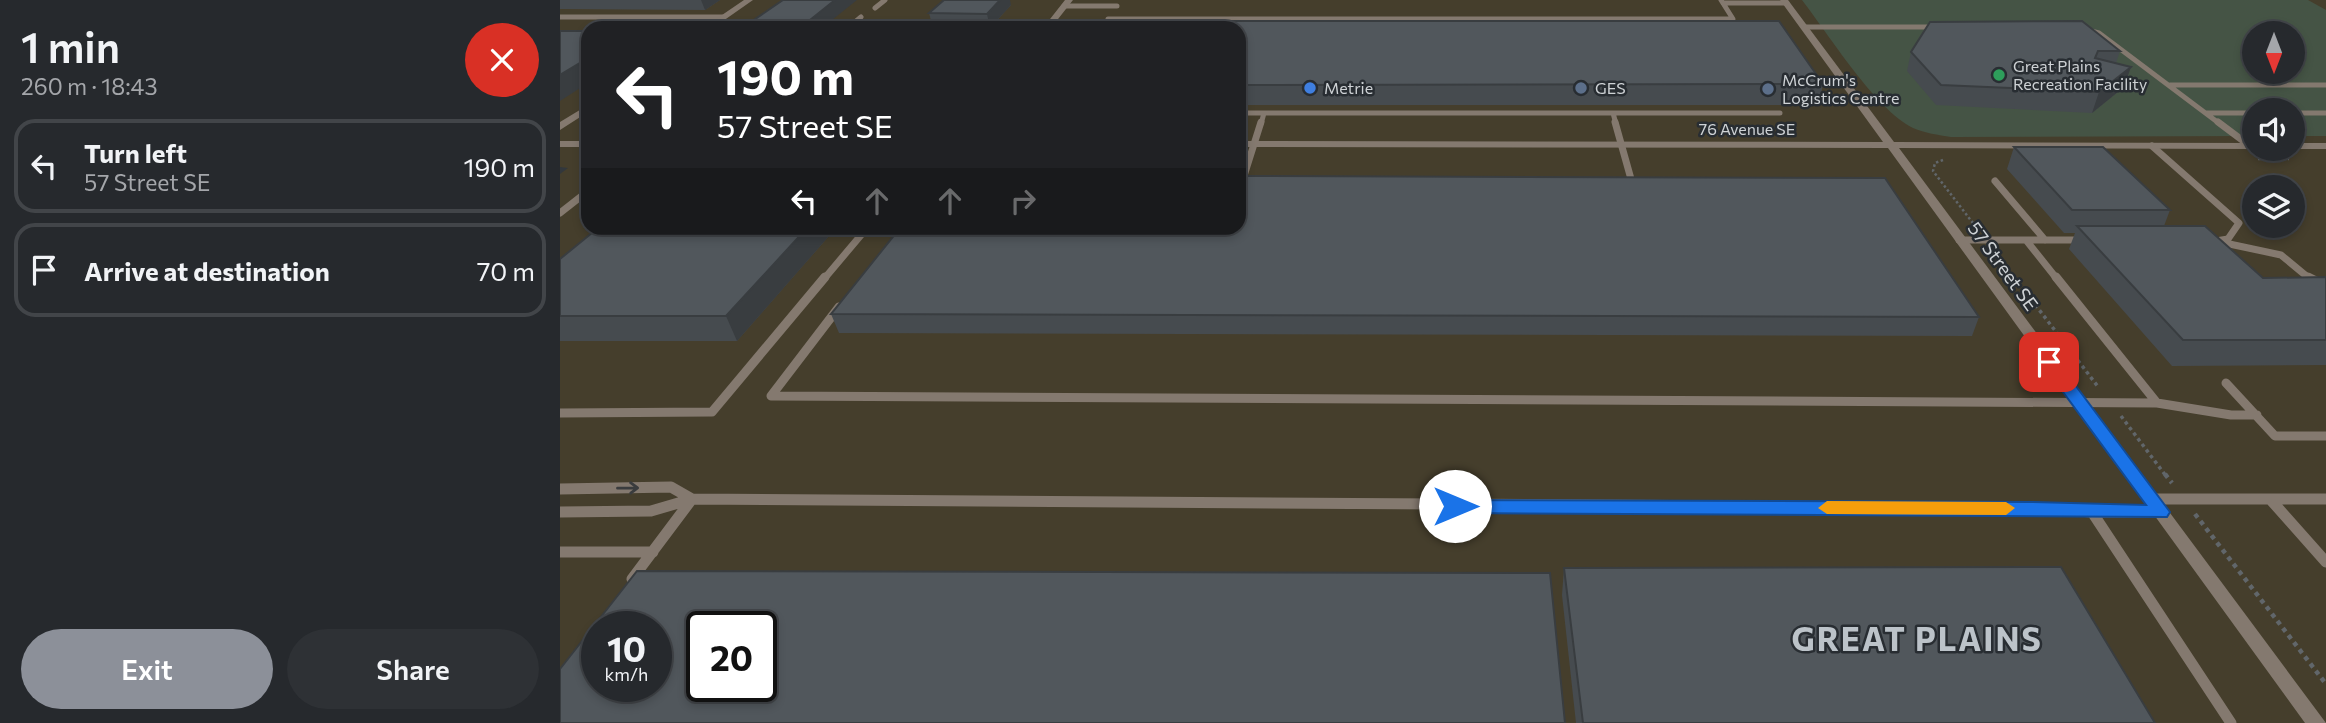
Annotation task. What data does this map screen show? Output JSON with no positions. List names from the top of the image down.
{
  "streets": {
    "street": ["76 Avenue SE", "57 Street SE"]
  },
  "crossings": [
    ["76 Avenue SE", "57 Street SE"]
  ],
  "districts": ["GREAT PLAINS"],
  "places": [
    "Great Plains Recreation Facility",
    "Metrie",
    "GES",
    "McCrum's Logistics Centre"
  ],
  "north": "bottom",
  "page": {
    "heading": ["1 min", "260 m · 18:43"],
    "turn": ["190 m", "57 Street SE"],
    "list": [
      {
        "name": "Turn left",
        "note": "57 Street SE",
        "value": "190 m"
      },
      {
        "name": "Arrive at destination",
        "value": "70 m"
      }
    ],
    "speed": "10 km/h",
    "limit": "20",
    "buttons": ["Exit", "Share"]
  }
}
